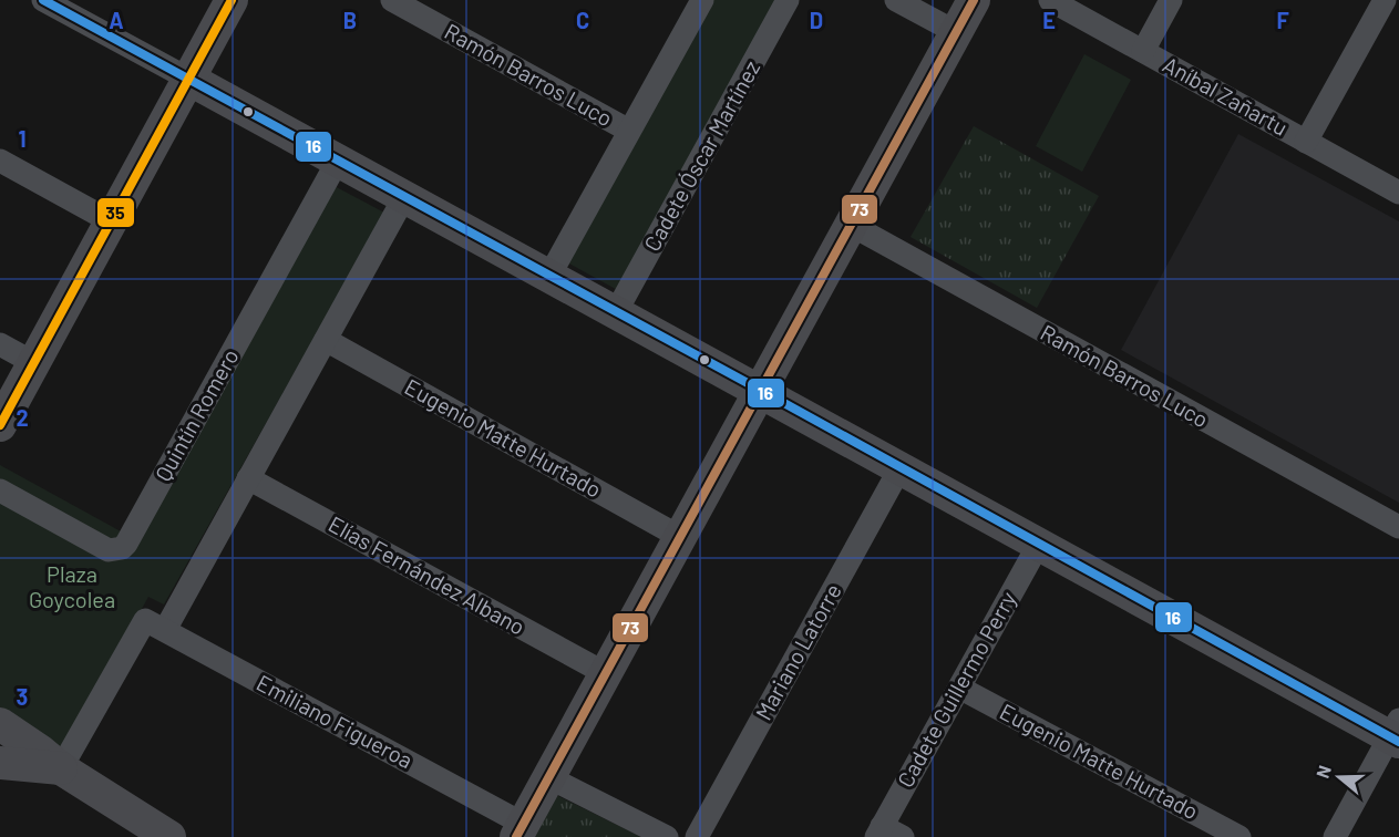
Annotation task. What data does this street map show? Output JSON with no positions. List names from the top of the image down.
{
  "streets": {
    "street": [
      "Ramón Barros Luco",
      "Aníbal Zañartu",
      "Cadete Óscar Martínez",
      "Quintín Romero",
      "Eugenio Matte Hurtado",
      "Elías Fernández Albano",
      "Mariano Latorre",
      "Cadete Guillermo Perry",
      "Emiliano Figueroa"
    ]
  },
  "crossings": [
    ["Eugenio Matte Hurtado", "Cadete Guillermo Perry"]
  ],
  "parks": ["Plaza Goycolea"],
  "lines": ["transit line 16", "transit line 73", "transit line 35"],
  "north": "left",
  "grid": {
    "columns": [
      "A",
      "B",
      "C",
      "D",
      "E",
      "F"
    ],
    "rows": ["1", "2", "3"]
  }
}
